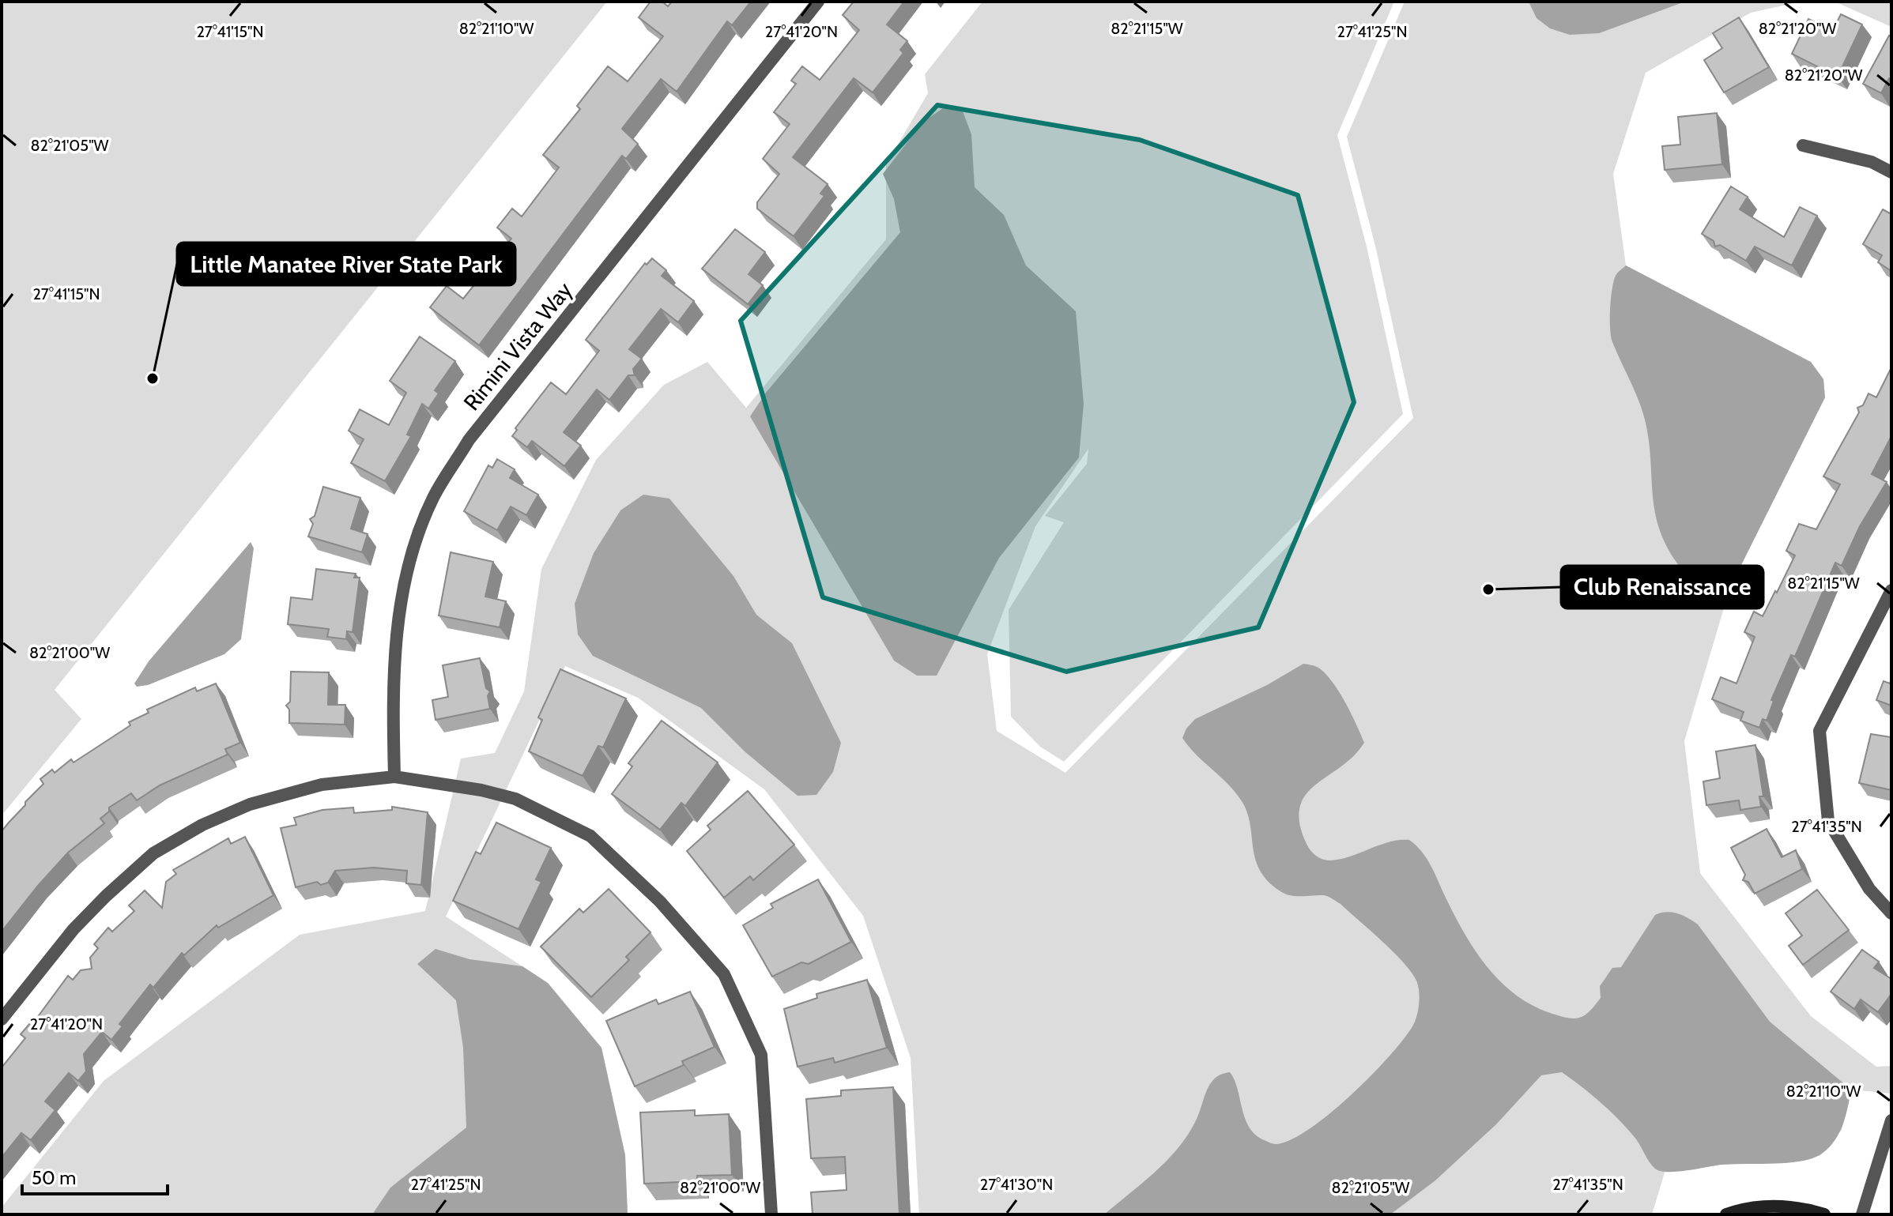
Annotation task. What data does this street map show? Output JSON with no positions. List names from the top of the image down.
{
  "streets": {
    "street": ["Rimini Vista Way"]
  },
  "places": ["Little Manatee River State Park", "Club Renaissance"],
  "scale_bar": "50 m",
  "coordinates": [
    "82°21'20\"W",
    "82°21'10\"W",
    "82°21'15\"W",
    "27°41'15\"N",
    "27°41'20\"N",
    "27°41'25\"N",
    "82°21'05\"W",
    "82°21'00\"W",
    "27°41'35\"N",
    "27°41'30\"N"
  ]
}
